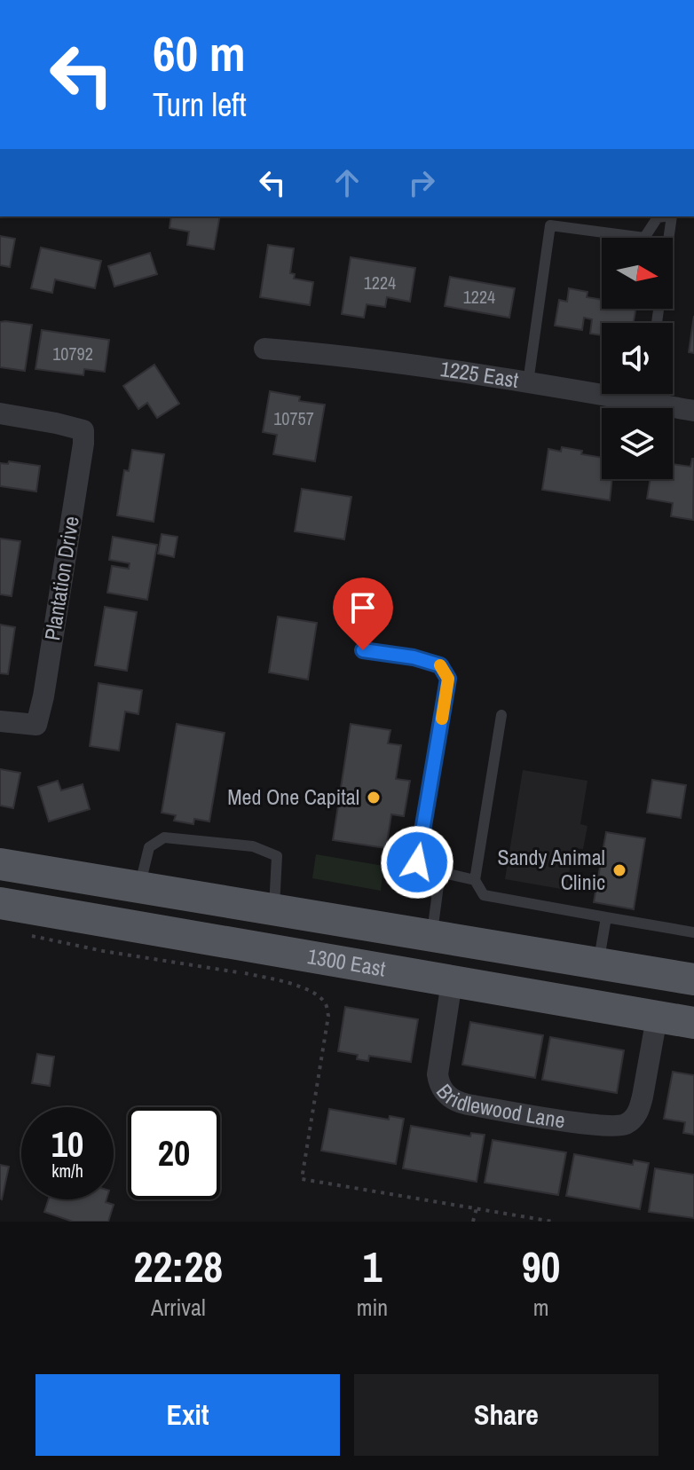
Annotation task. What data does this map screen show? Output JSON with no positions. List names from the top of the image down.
{
  "streets": {
    "main road": ["1300 East"],
    "street": ["1225 East", "Plantation Drive", "Bridlewood Lane"]
  },
  "crossings": [
    ["1300 East", "Bridlewood Lane"]
  ],
  "places": ["Med One Capital", "Sandy Animal Clinic"],
  "house_numbers": [
    "1224",
    "1224",
    "10792",
    "10757"
  ],
  "north": "right",
  "page": {
    "turn": ["60 m", "Turn left"],
    "speed": "10 km/h",
    "limit": "20",
    "eta": [
      "22:28",
      "Arrival",
      "1",
      "min",
      "90",
      "m"
    ],
    "buttons": ["Exit", "Share"]
  }
}
